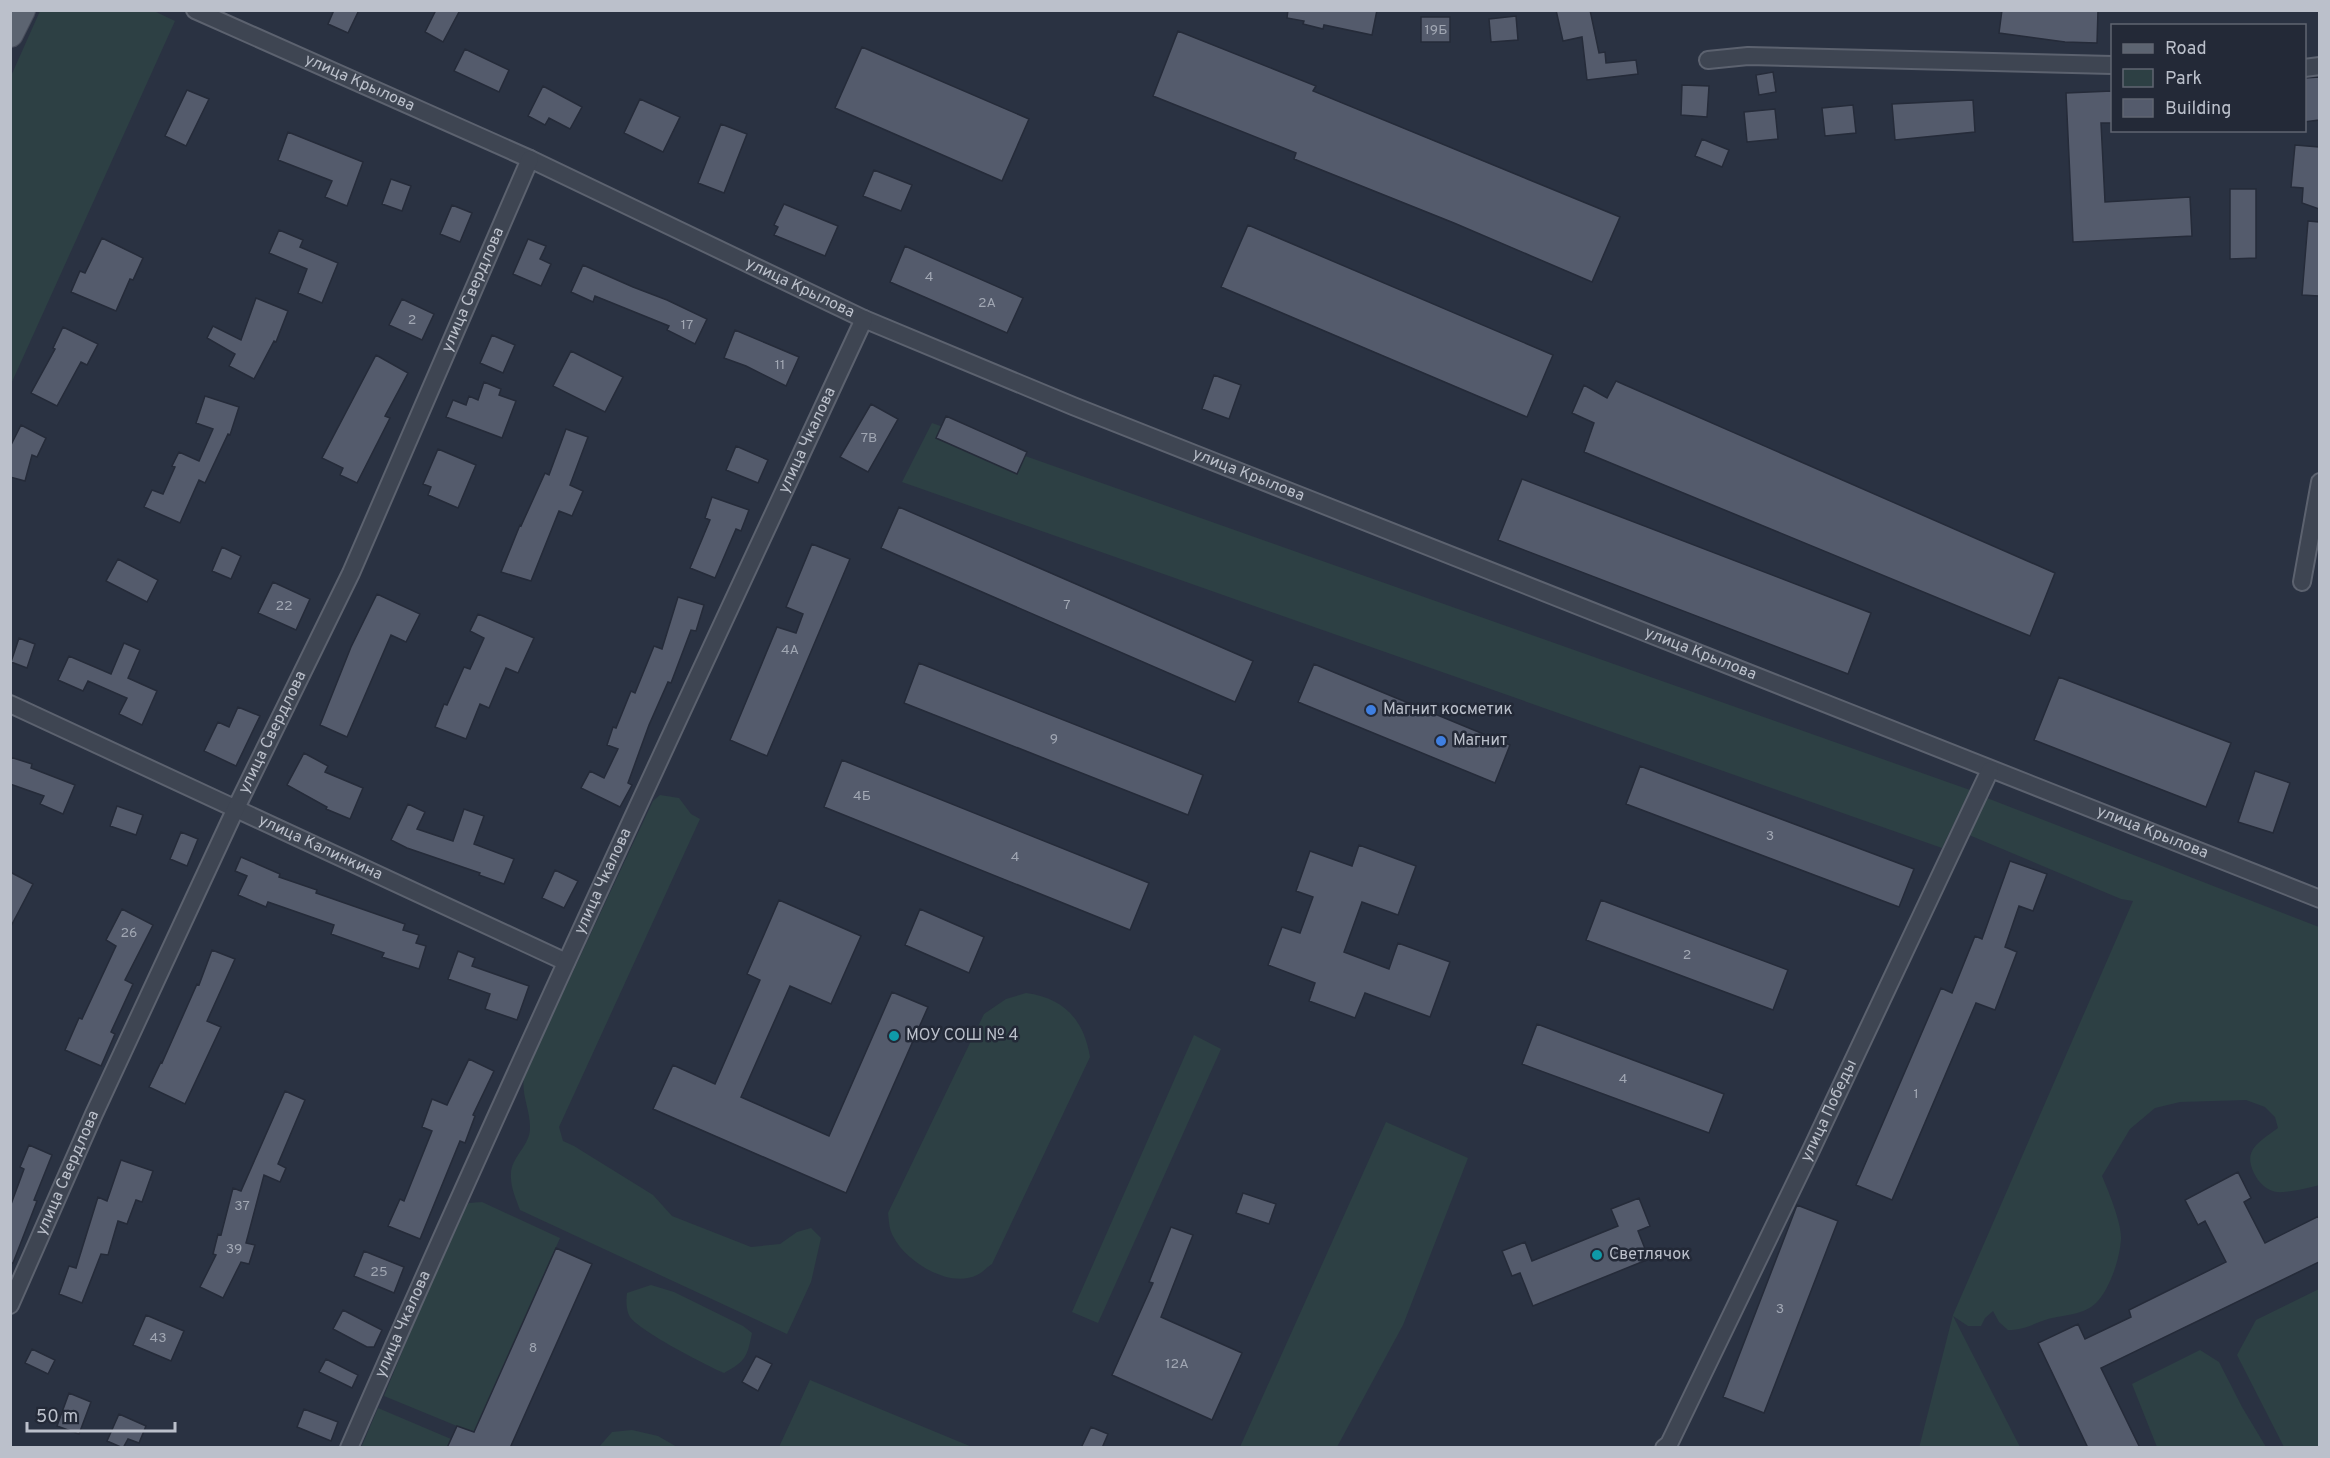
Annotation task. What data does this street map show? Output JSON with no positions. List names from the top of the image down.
{
  "streets": {
    "street": [
      "улица Крылова",
      "улица Свердлова",
      "улица Чкалова",
      "улица Калинкина",
      "улица Победы"
    ]
  },
  "crossings": [
    ["улица Крылова", "улица Свердлова"],
    ["улица Крылова", "улица Чкалова"],
    ["улица Крылова", "улица Победы"],
    ["улица Свердлова", "улица Калинкина"],
    ["улица Чкалова", "улица Калинкина"]
  ],
  "places": [
    "Магнит косметик",
    "Магнит",
    "МОУ СОШ № 4",
    "Светлячок"
  ],
  "house_numbers": [
    "19Б",
    "4",
    "2А",
    "2",
    "17",
    "11",
    "7В",
    "7",
    "22",
    "4А",
    "9",
    "4Б",
    "3",
    "4",
    "26",
    "2",
    "4",
    "1",
    "37",
    "39",
    "25",
    "3",
    "43",
    "8",
    "12А"
  ],
  "legend": ["Road", "Park", "Building"],
  "scale_bar": "50 m"
}
